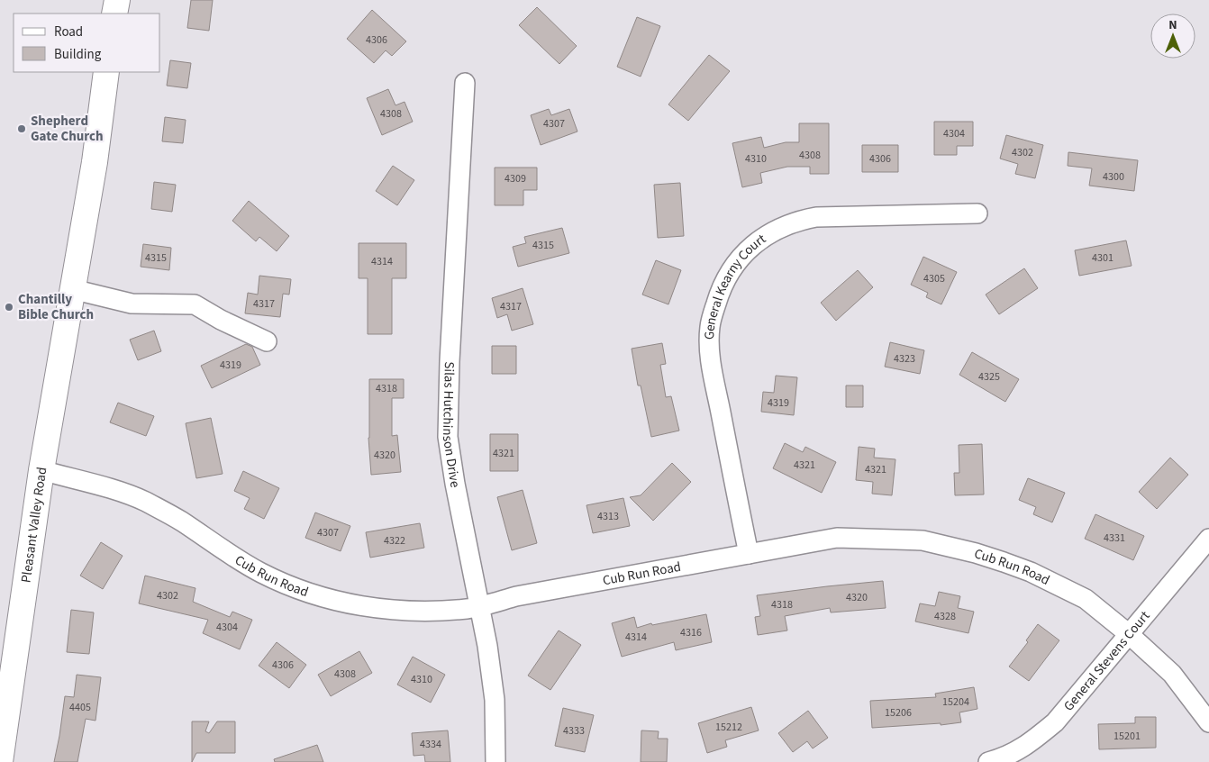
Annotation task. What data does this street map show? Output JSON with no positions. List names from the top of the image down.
{
  "streets": {
    "main road": ["Pleasant Valley Road"],
    "street": [
      "General Kearny Court",
      "Silas Hutchinson Drive",
      "Cub Run Road",
      "General Stevens Court"
    ]
  },
  "crossings": [
    ["General Kearny Court", "Cub Run Road"],
    ["Silas Hutchinson Drive", "Cub Run Road"],
    ["Pleasant Valley Road", "Cub Run Road"],
    ["Cub Run Road", "General Stevens Court"]
  ],
  "places": ["Shepherd Gate Church", "Chantilly Bible Church"],
  "house_numbers": [
    "4306",
    "4308",
    "4307",
    "4304",
    "4302",
    "4308",
    "4310",
    "4306",
    "4300",
    "4309",
    "4315",
    "4315",
    "4301",
    "4314",
    "4305",
    "4317",
    "4317",
    "4323",
    "4319",
    "4325",
    "4318",
    "4319",
    "4321",
    "4320",
    "4321",
    "4321",
    "4313",
    "4307",
    "4331",
    "4322",
    "4302",
    "4320",
    "4318",
    "4328",
    "4304",
    "4316",
    "4314",
    "4306",
    "4308",
    "4310",
    "15204",
    "4405",
    "15206",
    "15212",
    "4333",
    "15201",
    "4334"
  ],
  "legend": ["Road", "Building"],
  "north": "top"
}
